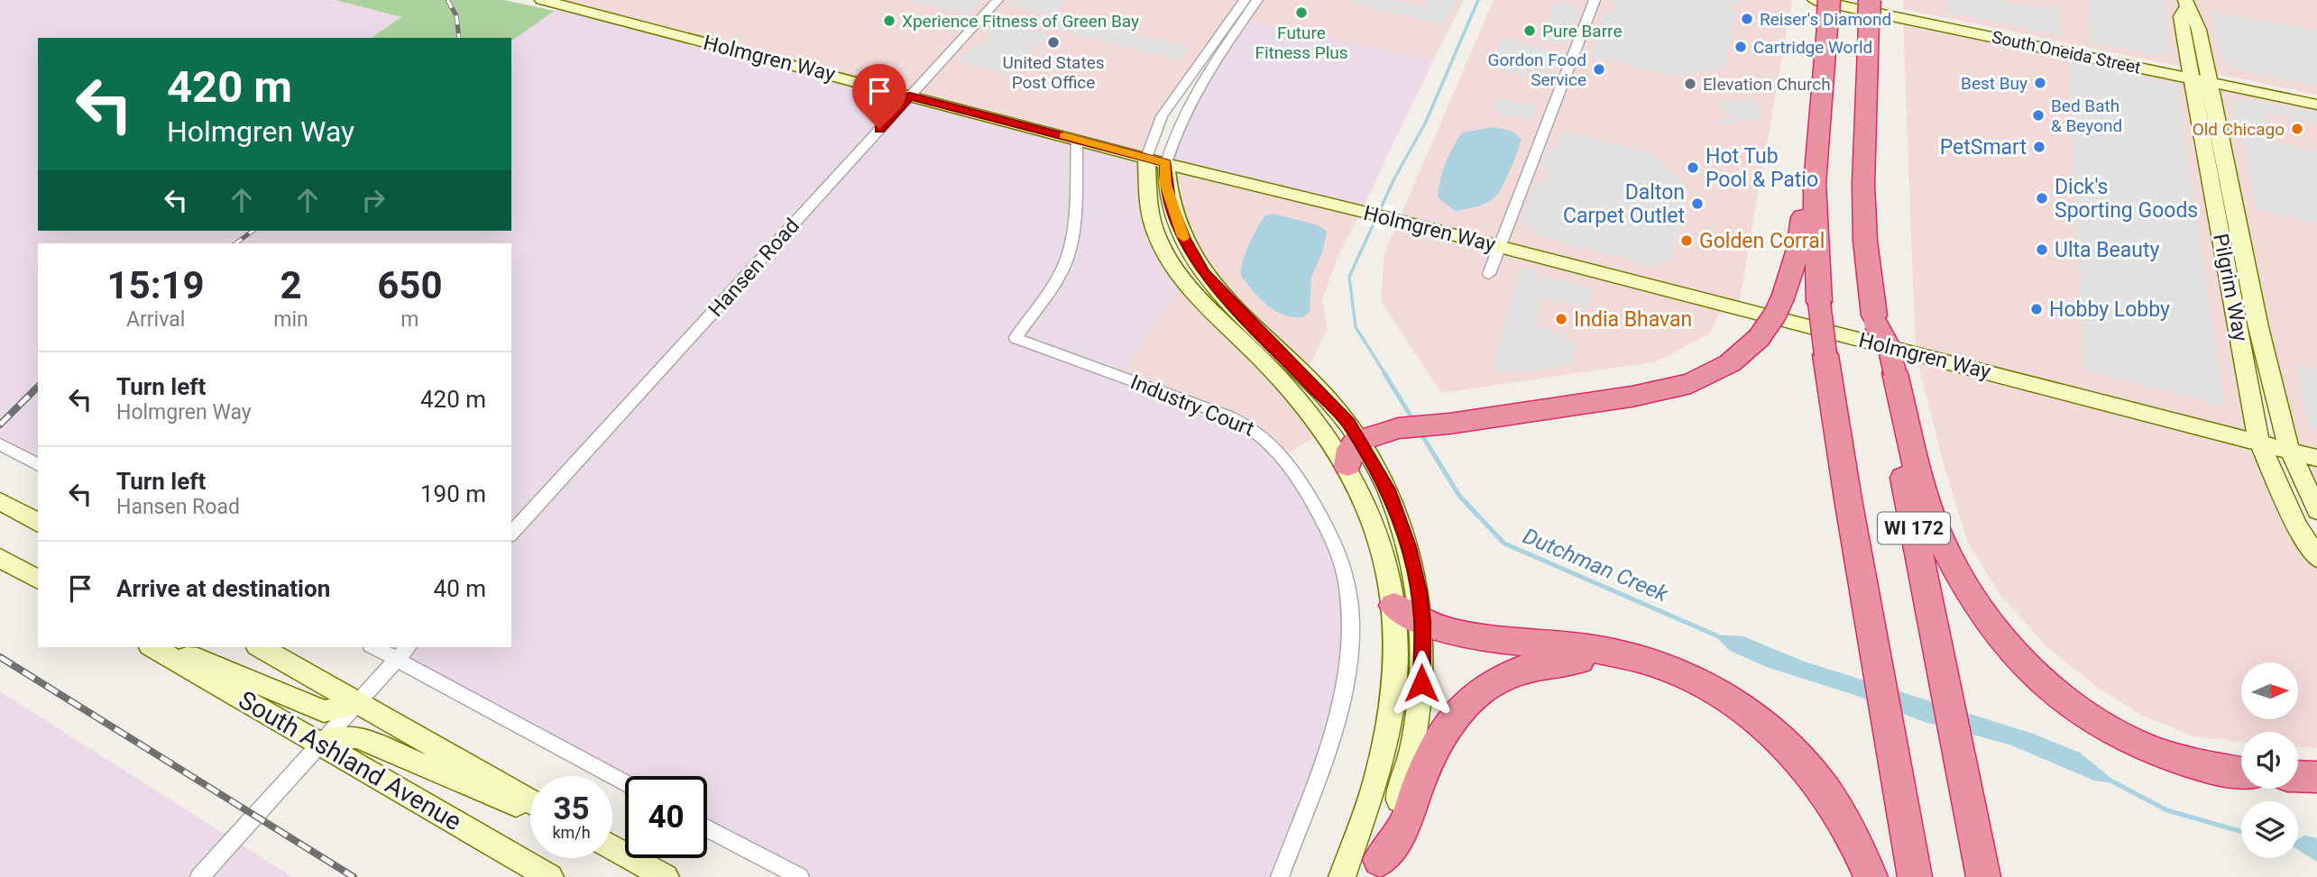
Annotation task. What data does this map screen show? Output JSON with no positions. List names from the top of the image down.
{
  "streets": {
    "highway": ["WI 172"],
    "street": [
      "South Oneida Street",
      "Holmgren Way",
      "Hansen Road",
      "Pilgrim Way",
      "Industry Court",
      "South Ashland Avenue"
    ]
  },
  "crossings": [
    ["South Oneida Street", "Pilgrim Way"],
    ["South Oneida Street", "WI 172"],
    ["Holmgren Way", "Hansen Road"],
    ["Holmgren Way", "Pilgrim Way"],
    ["Holmgren Way", "Industry Court"]
  ],
  "water": ["Dutchman Creek"],
  "places": [
    "Future Fitness Plus",
    "Reiser's Diamond",
    "Xperience Fitness of Green Bay",
    "Pure Barre",
    "United States Post Office",
    "Cartridge World",
    "Gordon Food Service",
    "Best Buy",
    "Elevation Church",
    "Bed Bath & Beyond",
    "Old Chicago",
    "PetSmart",
    "Hot Tub Pool & Patio",
    "Dick's Sporting Goods",
    "Dalton Carpet Outlet",
    "Golden Corral",
    "Ulta Beauty",
    "Hobby Lobby",
    "India Bhavan"
  ],
  "north": "right",
  "page": {
    "turn": ["420 m", "Holmgren Way"],
    "eta": [
      "15:19",
      "Arrival",
      "2",
      "min",
      "650",
      "m"
    ],
    "list": [
      {
        "name": "Turn left",
        "note": "Holmgren Way",
        "value": "420 m"
      },
      {
        "name": "Turn left",
        "note": "Hansen Road",
        "value": "190 m"
      },
      {
        "name": "Arrive at destination",
        "value": "40 m"
      }
    ],
    "speed": "35 km/h",
    "limit": "40"
  }
}
